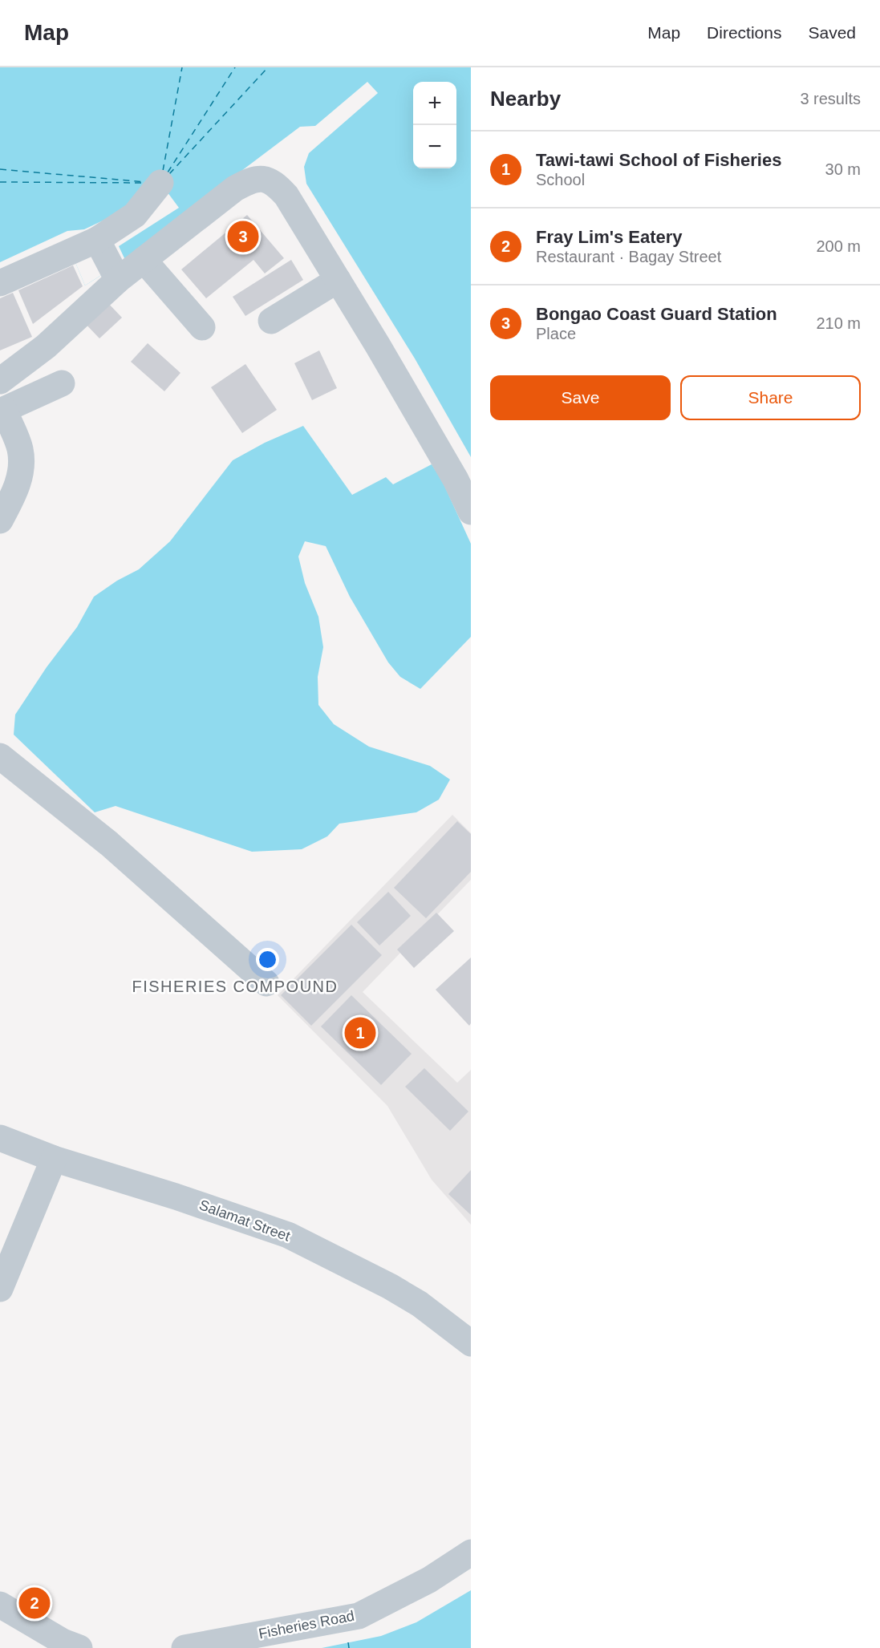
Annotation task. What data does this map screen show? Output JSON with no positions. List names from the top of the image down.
{
  "streets": {
    "street": ["Salamat Street", "Fisheries Road"]
  },
  "districts": ["FISHERIES COMPOUND"],
  "page": {
    "header": "Map",
    "nav": ["Map", "Directions", "Saved"],
    "heading": ["Nearby", "3 results"],
    "map_buttons": ["+", "−"],
    "list": [
      {
        "mark": "1",
        "name": "Tawi-tawi School of Fisheries",
        "note": "School",
        "value": "30 m"
      },
      {
        "mark": "2",
        "name": "Fray Lim's Eatery",
        "note": "Restaurant · Bagay Street",
        "value": "200 m"
      },
      {
        "mark": "3",
        "name": "Bongao Coast Guard Station",
        "note": "Place",
        "value": "210 m"
      }
    ],
    "pins": ["3", "1", "2"],
    "buttons": ["Save", "Share"]
  }
}
